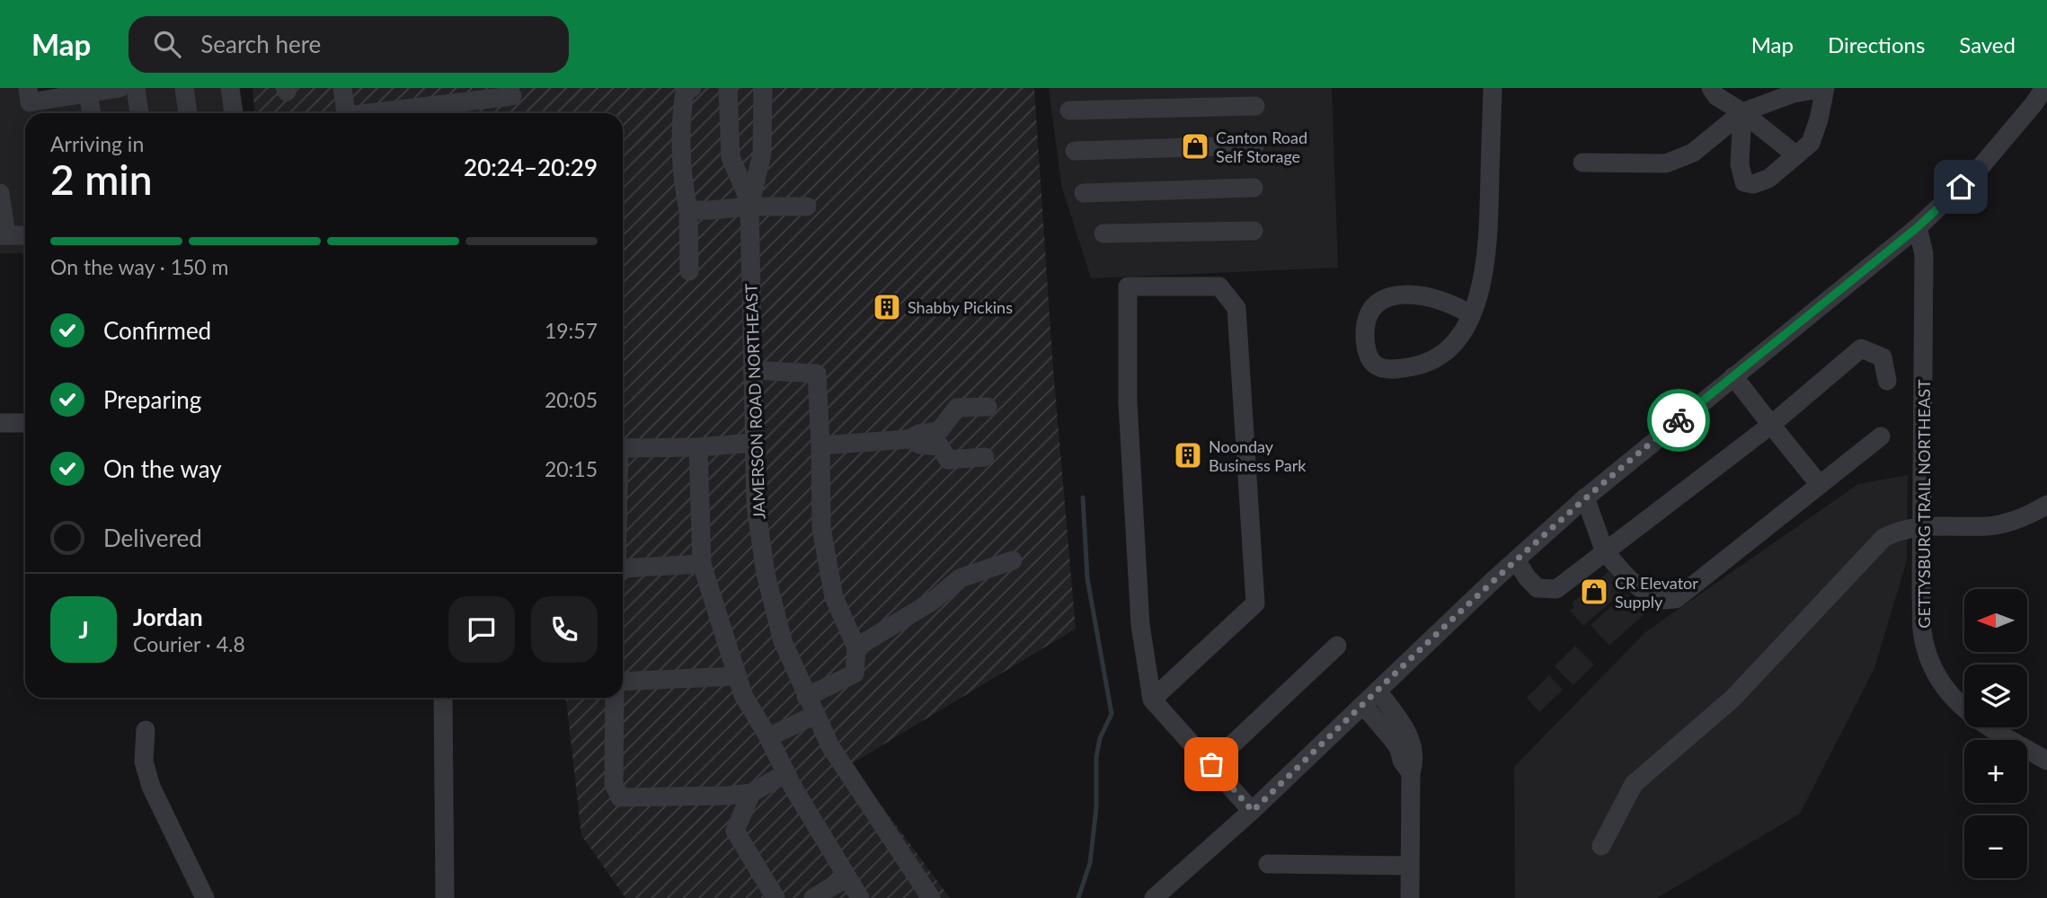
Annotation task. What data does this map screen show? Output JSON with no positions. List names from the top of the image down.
{
  "streets": {
    "street": ["JAMERSON ROAD NORTHEAST", "GETTYSBURG TRAIL NORTHEAST"]
  },
  "places": {
    "shop": ["Canton Road Self Storage", "CR Elevator Supply"],
    "building": ["Shabby Pickins", "Noonday Business Park"]
  },
  "north": "left",
  "page": {
    "header": "Map",
    "search": "Search here",
    "nav": ["Map", "Directions", "Saved"],
    "heading": ["2 min", "Arriving in", "20:24–20:29"],
    "panel": ["Jordan", "Courier · 4.8"],
    "bar": "On the way · 150 m",
    "list": [
      ["Confirmed", "19:57"],
      ["Preparing", "20:05"],
      ["On the way", "20:15"],
      "Delivered"
    ],
    "map_buttons": ["+", "−"],
    "round": "J"
  }
}
